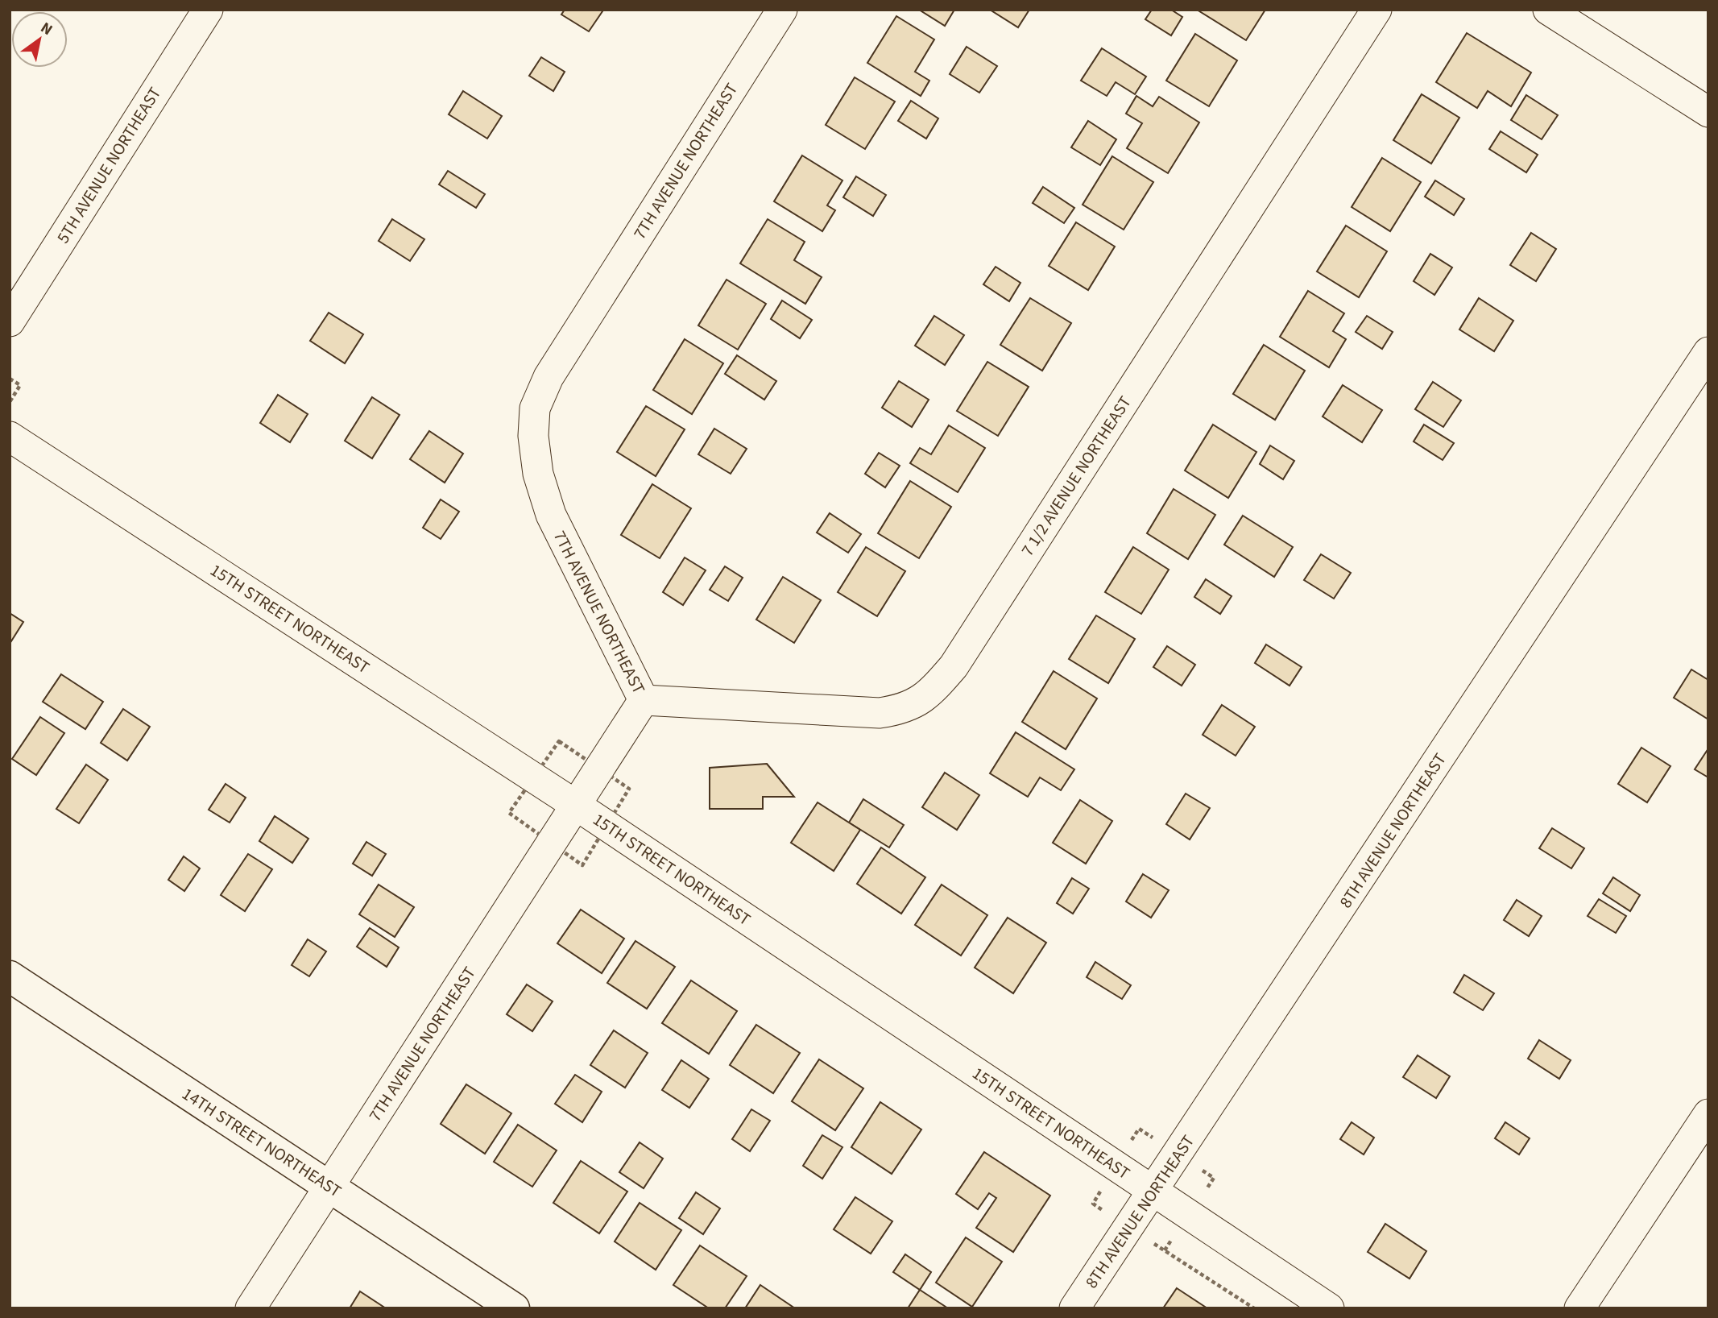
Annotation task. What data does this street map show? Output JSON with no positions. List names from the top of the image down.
{
  "streets": {
    "main road": ["14TH STREET NORTHEAST"],
    "street": [
      "7TH AVENUE NORTHEAST",
      "5TH AVENUE NORTHEAST",
      "7 1/2 AVENUE NORTHEAST",
      "15TH STREET NORTHEAST",
      "8TH AVENUE NORTHEAST"
    ]
  },
  "crossings": [
    ["7TH AVENUE NORTHEAST", "7 1/2 AVENUE NORTHEAST"],
    ["7TH AVENUE NORTHEAST", "15TH STREET NORTHEAST"],
    ["7TH AVENUE NORTHEAST", "14TH STREET NORTHEAST"],
    ["15TH STREET NORTHEAST", "8TH AVENUE NORTHEAST"]
  ],
  "north": "top right"
}
